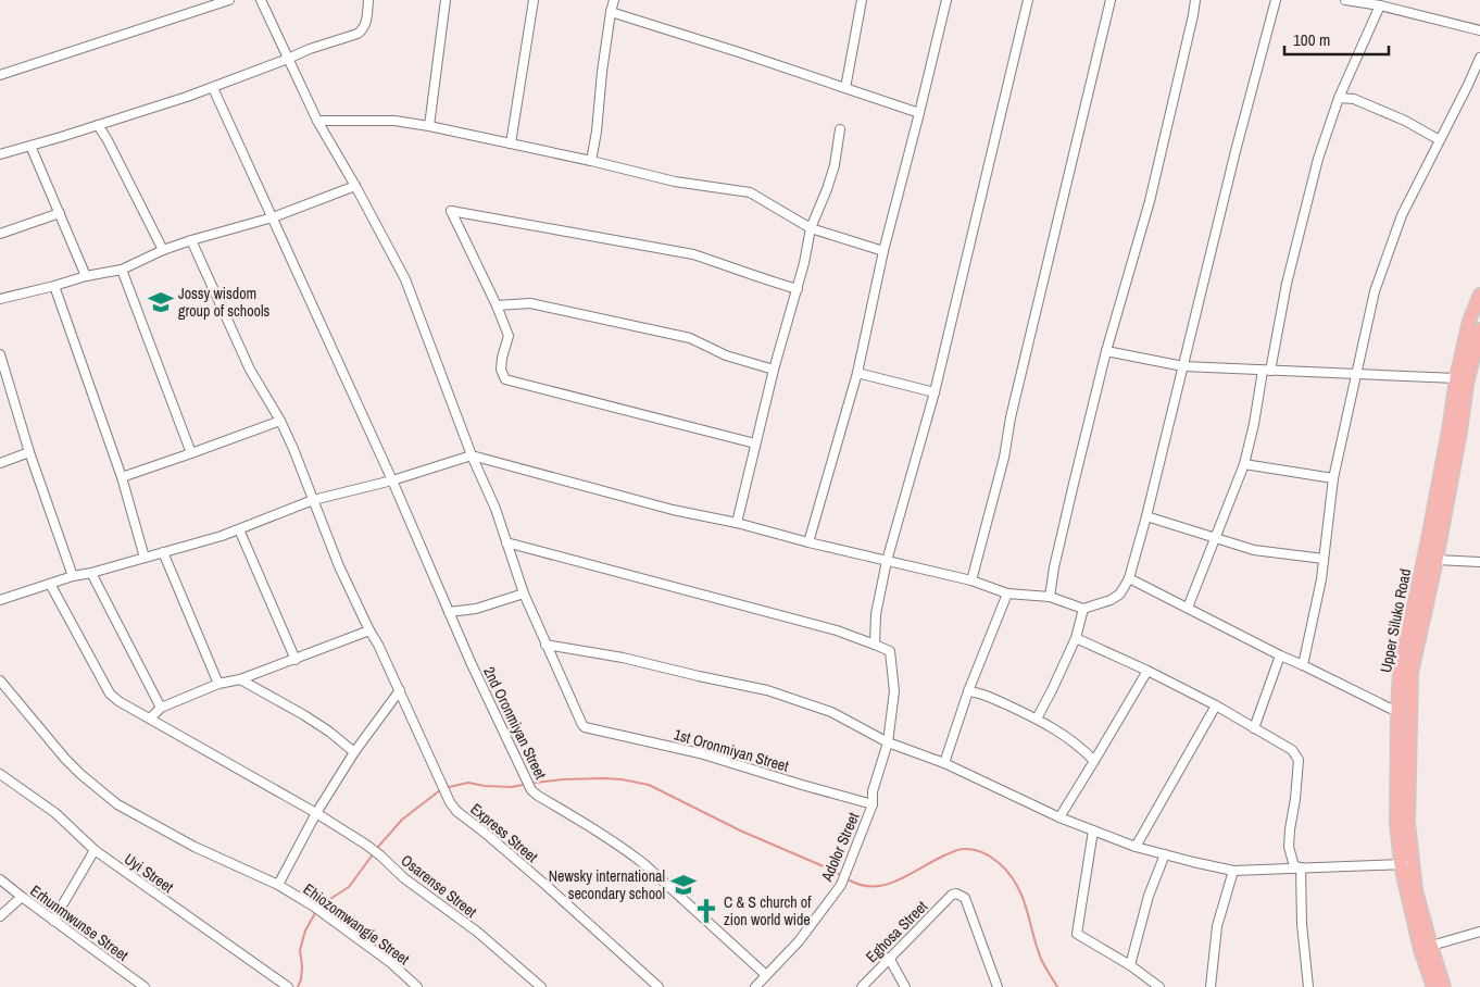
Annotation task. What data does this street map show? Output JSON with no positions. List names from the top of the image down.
{
  "streets": {
    "main road": ["Upper Siluko Road"],
    "street": [
      "2nd Oronmiyan Street",
      "1st Oronmiyan Street",
      "Express Street",
      "Adolor Street",
      "Uyi Street",
      "Osarense Street",
      "Erhunmwunse Street",
      "Ehiozomwangie Street",
      "Eghosa Street"
    ]
  },
  "crossings": [
    ["2nd Oronmiyan Street", "Adolor Street"],
    ["1st Oronmiyan Street", "Adolor Street"]
  ],
  "places": {
    "school or university": ["Jossy wisdom group of schools", "Newsky international secondary school"],
    "church": ["C & S church of zion world wide"]
  },
  "scale_bar": "100 m"
}
